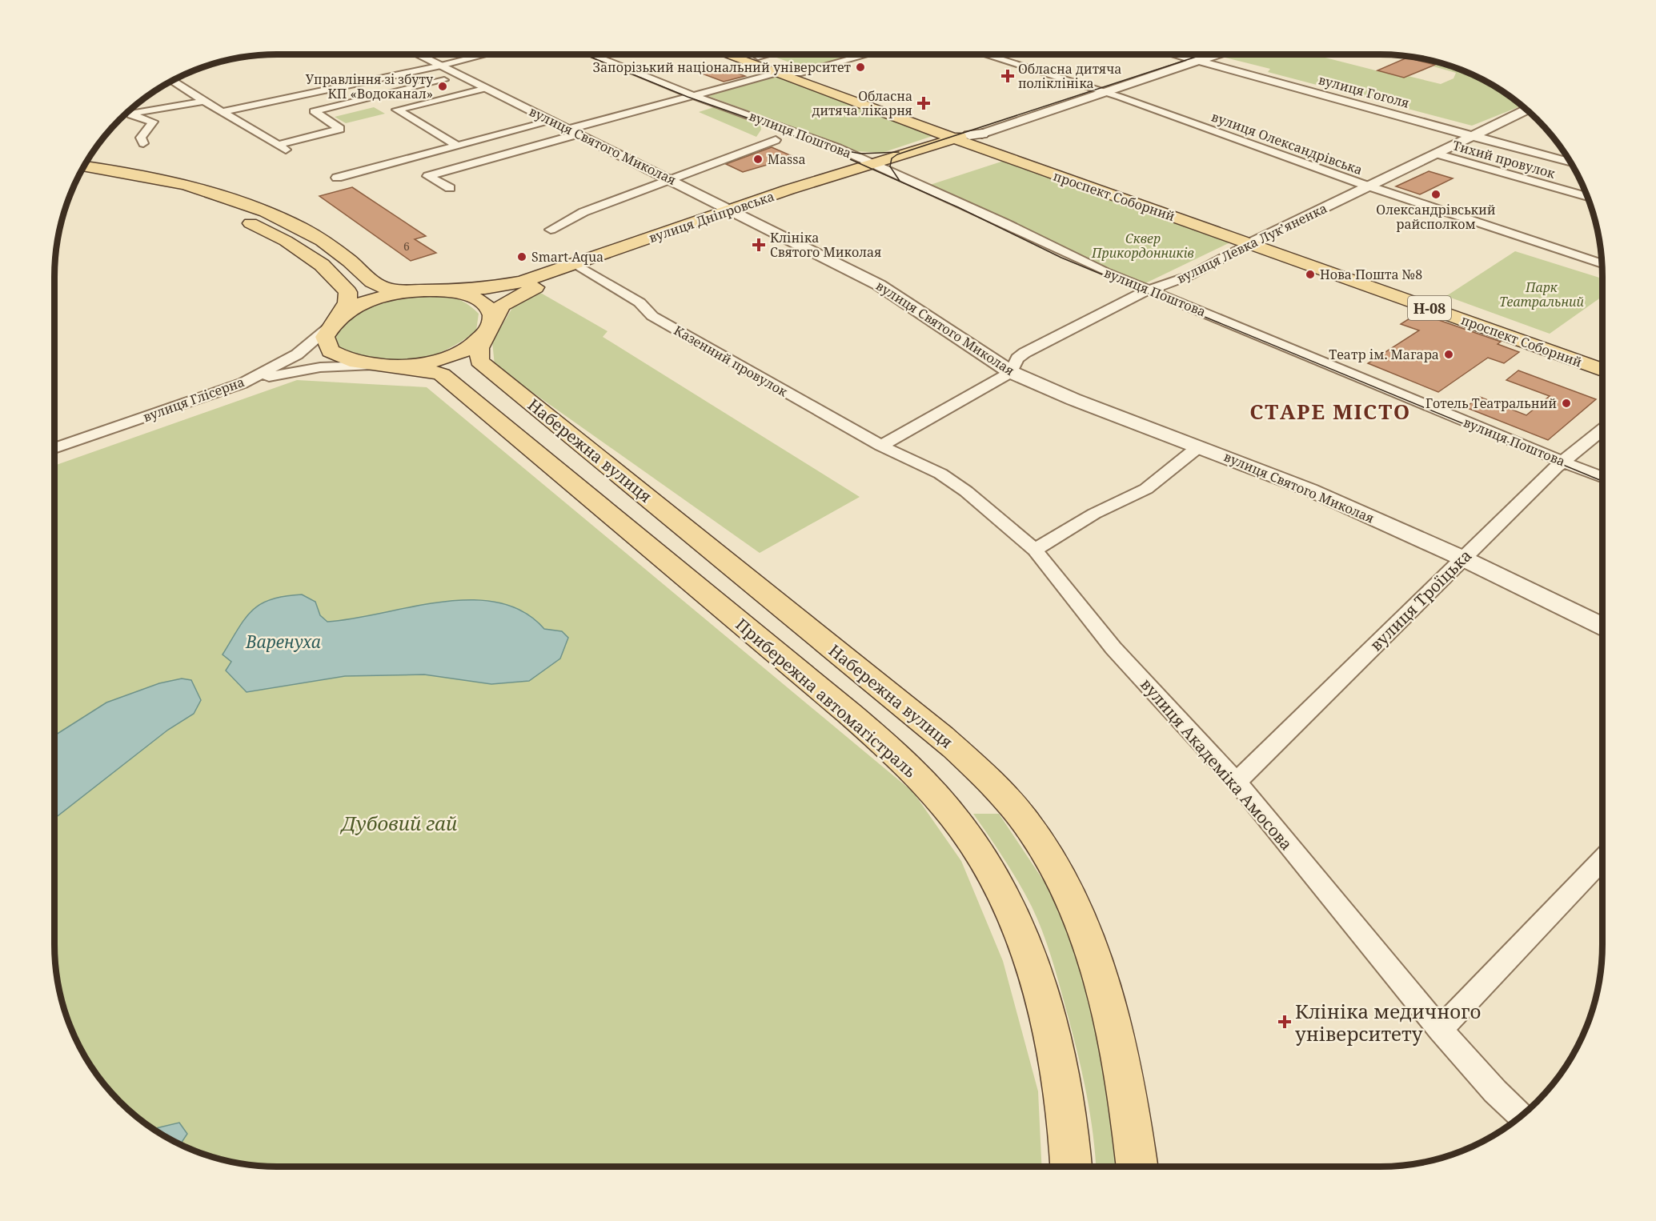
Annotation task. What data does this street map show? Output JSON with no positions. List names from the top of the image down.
{
  "streets": {
    "main road": [
      "проспект Соборний",
      "вулиця Дніпровська",
      "Н-08",
      "Набережна вулиця",
      "Прибережна автомагістраль"
    ],
    "street": [
      "вулиця Гоголя",
      "вулиця Поштова",
      "вулиця Олександрівська",
      "вулиця Святого Миколая",
      "Тихий провулок",
      "вулиця Левка Лукʼяненка",
      "Казенний провулок",
      "вулиця Глісерна",
      "вулиця Троїцька",
      "вулиця Академіка Амосова"
    ]
  },
  "crossings": [
    ["вулиця Гоголя", "вулиця Дніпровська"],
    ["вулиця Гоголя", "вулиця Левка Лукʼяненка"],
    ["вулиця Поштова", "вулиця Дніпровська"],
    ["вулиця Поштова", "вулиця Левка Лукʼяненка"],
    ["вулиця Поштова", "вулиця Троїцька"],
    ["вулиця Олександрівська", "вулиця Дніпровська"],
    ["вулиця Олександрівська", "вулиця Левка Лукʼяненка"],
    ["вулиця Святого Миколая", "вулиця Дніпровська"],
    ["вулиця Святого Миколая", "вулиця Левка Лукʼяненка"],
    ["вулиця Святого Миколая", "вулиця Троїцька"],
    ["Тихий провулок", "вулиця Левка Лукʼяненка"],
    ["проспект Соборний", "вулиця Дніпровська"],
    ["проспект Соборний", "вулиця Левка Лукʼяненка"],
    ["вулиця Дніпровська", "Казенний провулок"],
    ["вулиця Дніпровська", "Набережна вулиця"],
    ["вулиця Дніпровська", "Прибережна автомагістраль"],
    ["вулиця Левка Лукʼяненка", "Казенний провулок"],
    ["вулиця Левка Лукʼяненка", "вулиця Академіка Амосова"],
    ["Казенний провулок", "вулиця Академіка Амосова"],
    ["вулиця Глісерна", "Прибережна автомагістраль"],
    ["Набережна вулиця", "Прибережна автомагістраль"],
    ["вулиця Троїцька", "вулиця Академіка Амосова"]
  ],
  "districts": ["СТАРЕ МІСТО"],
  "water": ["Варенуха"],
  "parks": ["Сквер Прикордонників", "Парк Театральний", "Дубовий гай"],
  "places": {
    "other": [
      "Запорізький національний університет",
      "Управлiння зi збуту КП «Водоканал»",
      "Massa",
      "Олександрівський райсполком",
      "Smart Aqua",
      "Нова Пошта №8",
      "Театр ім. Магара",
      "Готель Театральний"
    ],
    "health": [
      "Обласна дитяча поліклініка",
      "Обласна дитяча лікарня",
      "Клініка Святого Миколая",
      "Клініка медичного університету"
    ]
  },
  "house_numbers": ["6"]
}
